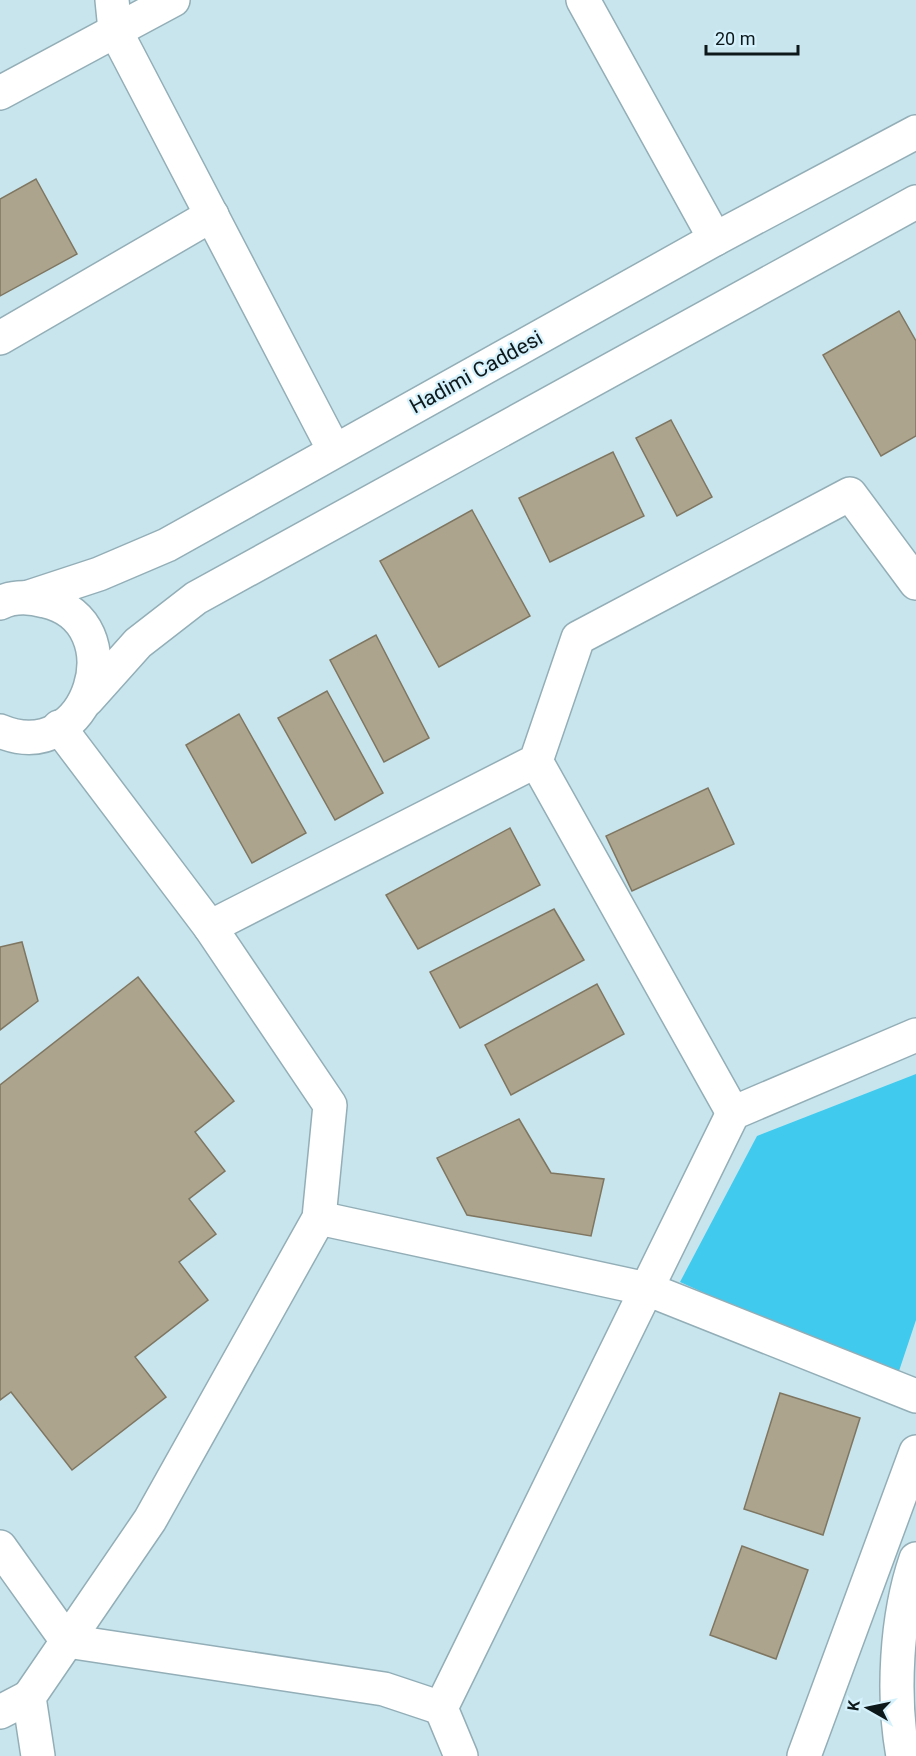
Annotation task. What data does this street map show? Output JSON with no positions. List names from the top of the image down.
{
  "streets": {
    "street": ["Hadimi Caddesi"]
  },
  "scale_bar": "20 m",
  "north": "left"
}
